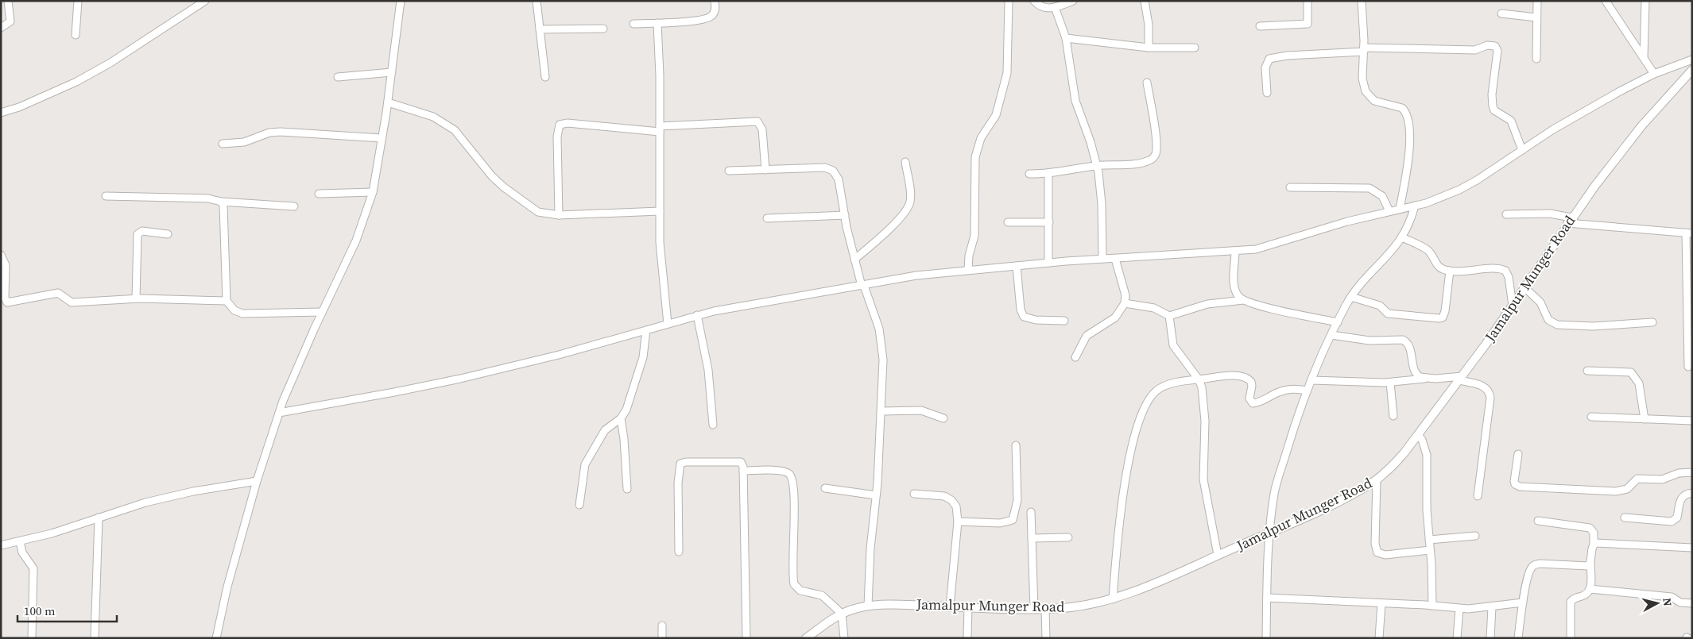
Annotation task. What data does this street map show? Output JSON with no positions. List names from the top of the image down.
{
  "streets": {
    "street": ["Jamalpur Munger Road"]
  },
  "scale_bar": "100 m",
  "north": "right"
}
